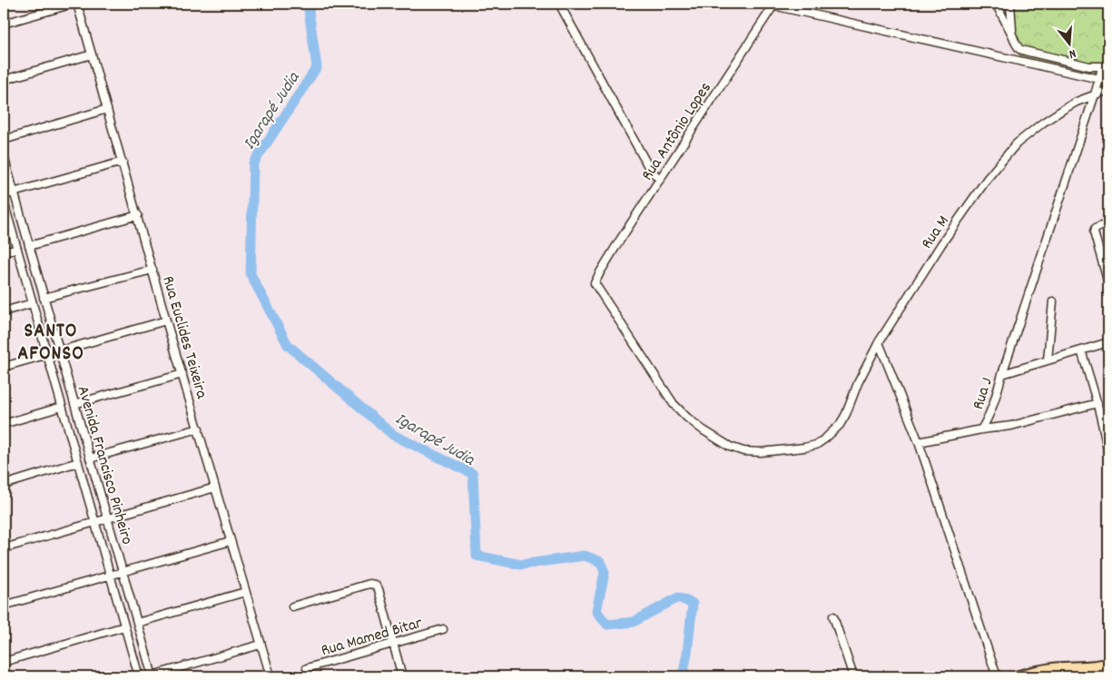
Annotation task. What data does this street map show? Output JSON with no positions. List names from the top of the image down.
{
  "streets": {
    "street": [
      "Rua Antônio Lopes",
      "Rua M",
      "Rua Euclides Teixeira",
      "Rua J",
      "Avenida Francisco Pinheiro",
      "Rua Mamed Bitar"
    ]
  },
  "crossings": [
    ["Rua Antônio Lopes", "Rua M"],
    ["Rua M", "Rua J"]
  ],
  "districts": ["SANTO AFONSO"],
  "water": ["Igarapé Judia"],
  "north": "bottom"
}
